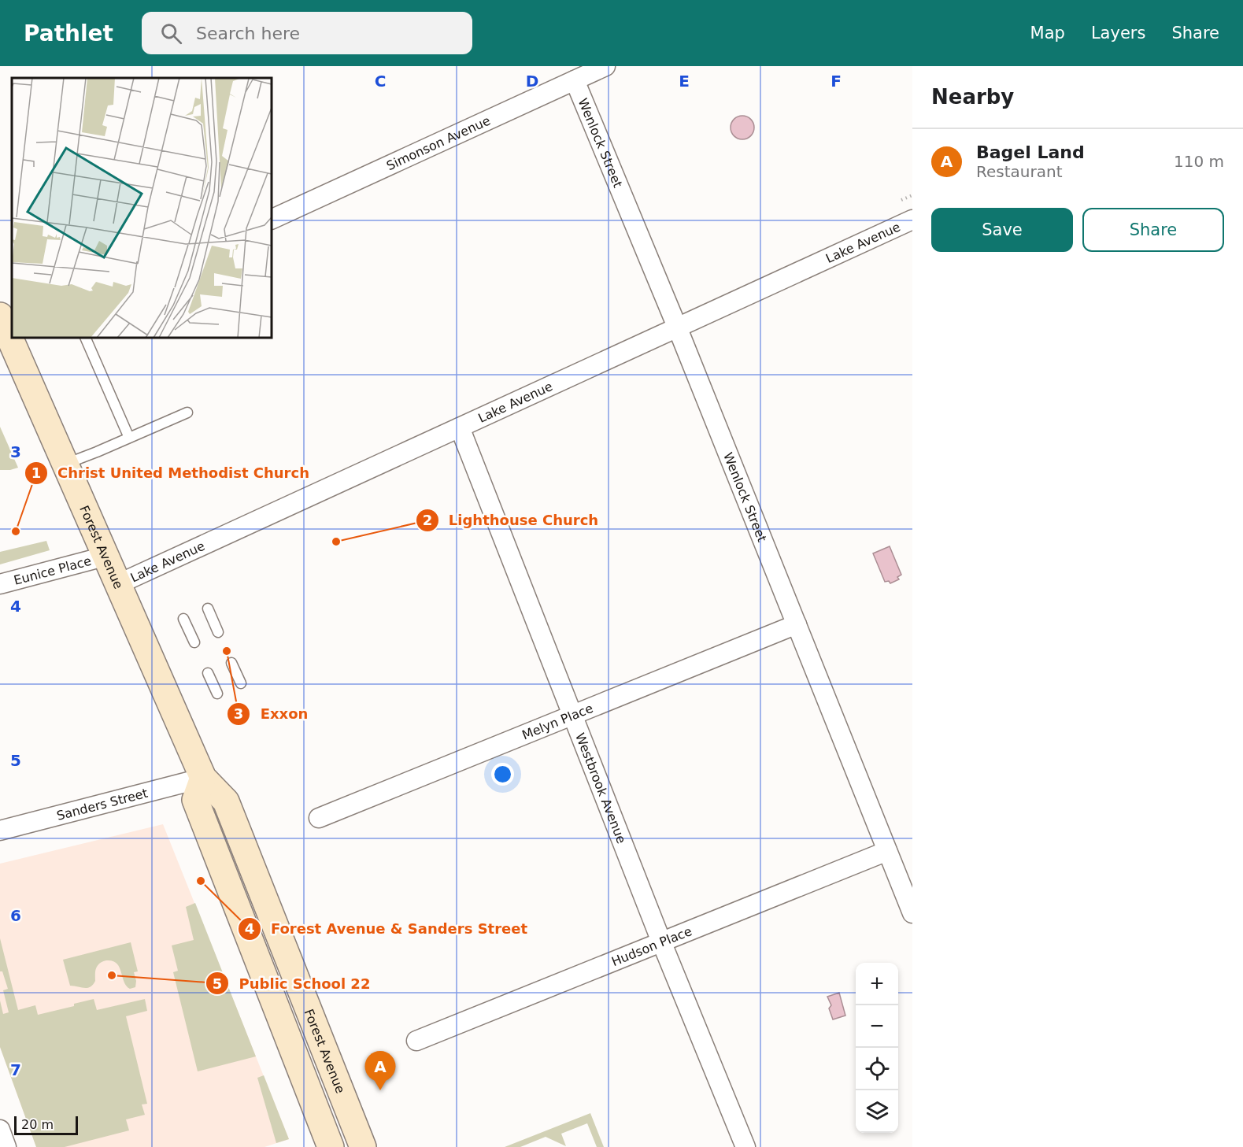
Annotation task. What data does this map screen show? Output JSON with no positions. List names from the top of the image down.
{
  "streets": {
    "main road": ["Forest Avenue"],
    "street": [
      "Wenlock Street",
      "Simonson Avenue",
      "Lake Avenue",
      "Eunice Place",
      "Melyn Place",
      "Westbrook Avenue",
      "Sanders Street",
      "Hudson Place"
    ]
  },
  "crossings": [
    ["Wenlock Street", "Simonson Avenue"],
    ["Wenlock Street", "Lake Avenue"],
    ["Wenlock Street", "Melyn Place"],
    ["Wenlock Street", "Hudson Place"],
    ["Lake Avenue", "Forest Avenue"],
    ["Lake Avenue", "Westbrook Avenue"],
    ["Forest Avenue", "Eunice Place"],
    ["Forest Avenue", "Sanders Street"],
    ["Melyn Place", "Westbrook Avenue"],
    ["Westbrook Avenue", "Hudson Place"]
  ],
  "places": [
    "Christ United Methodist Church",
    "Lighthouse Church",
    "Exxon",
    "Forest Avenue & Sanders Street",
    "Public School 22"
  ],
  "scale_bar": "20 m",
  "page": {
    "header": "Pathlet",
    "search": "Search here",
    "nav": ["Map", "Layers", "Share"],
    "heading": "Nearby",
    "list": [
      {
        "mark": "A",
        "name": "Bagel Land",
        "note": "Restaurant",
        "value": "110 m"
      }
    ],
    "buttons": ["Save", "Share"],
    "map_buttons": ["+", "−"],
    "pins": "A",
    "scale": "20 m"
  },
  "grid": {
    "columns": [
      "C",
      "D",
      "E",
      "F"
    ],
    "rows": [
      "3",
      "4",
      "5",
      "6",
      "7"
    ]
  }
}
